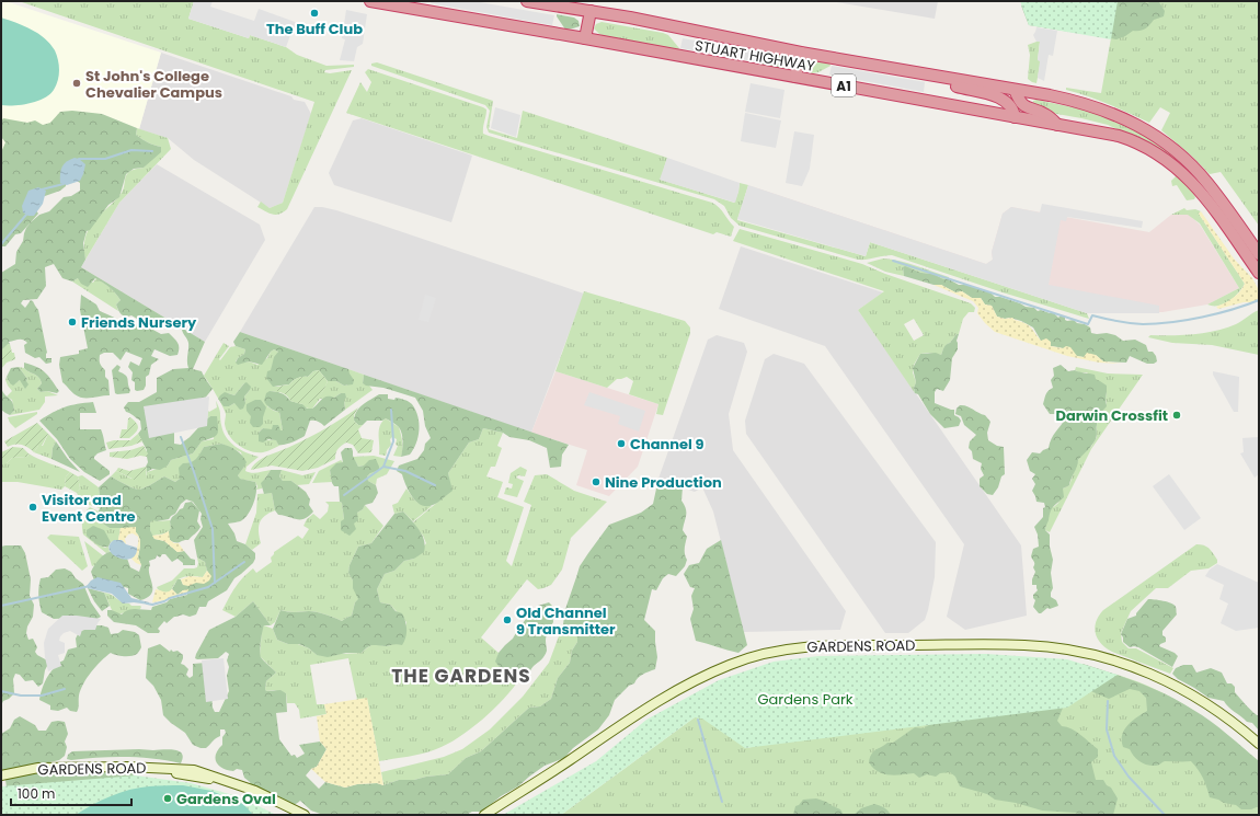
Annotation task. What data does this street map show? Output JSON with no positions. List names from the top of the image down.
{
  "streets": {
    "highway": ["STUART HIGHWAY", "A1"],
    "street": ["GARDENS ROAD"]
  },
  "districts": ["THE GARDENS"],
  "parks": ["Gardens Park"],
  "places": [
    "The Buff Club",
    "St John's College Chevalier Campus",
    "Friends Nursery",
    "Darwin Crossfit",
    "Channel 9",
    "Nine Production",
    "Visitor and Event Centre",
    "Old Channel 9 Transmitter",
    "Gardens Oval"
  ],
  "scale_bar": "100 m"
}
